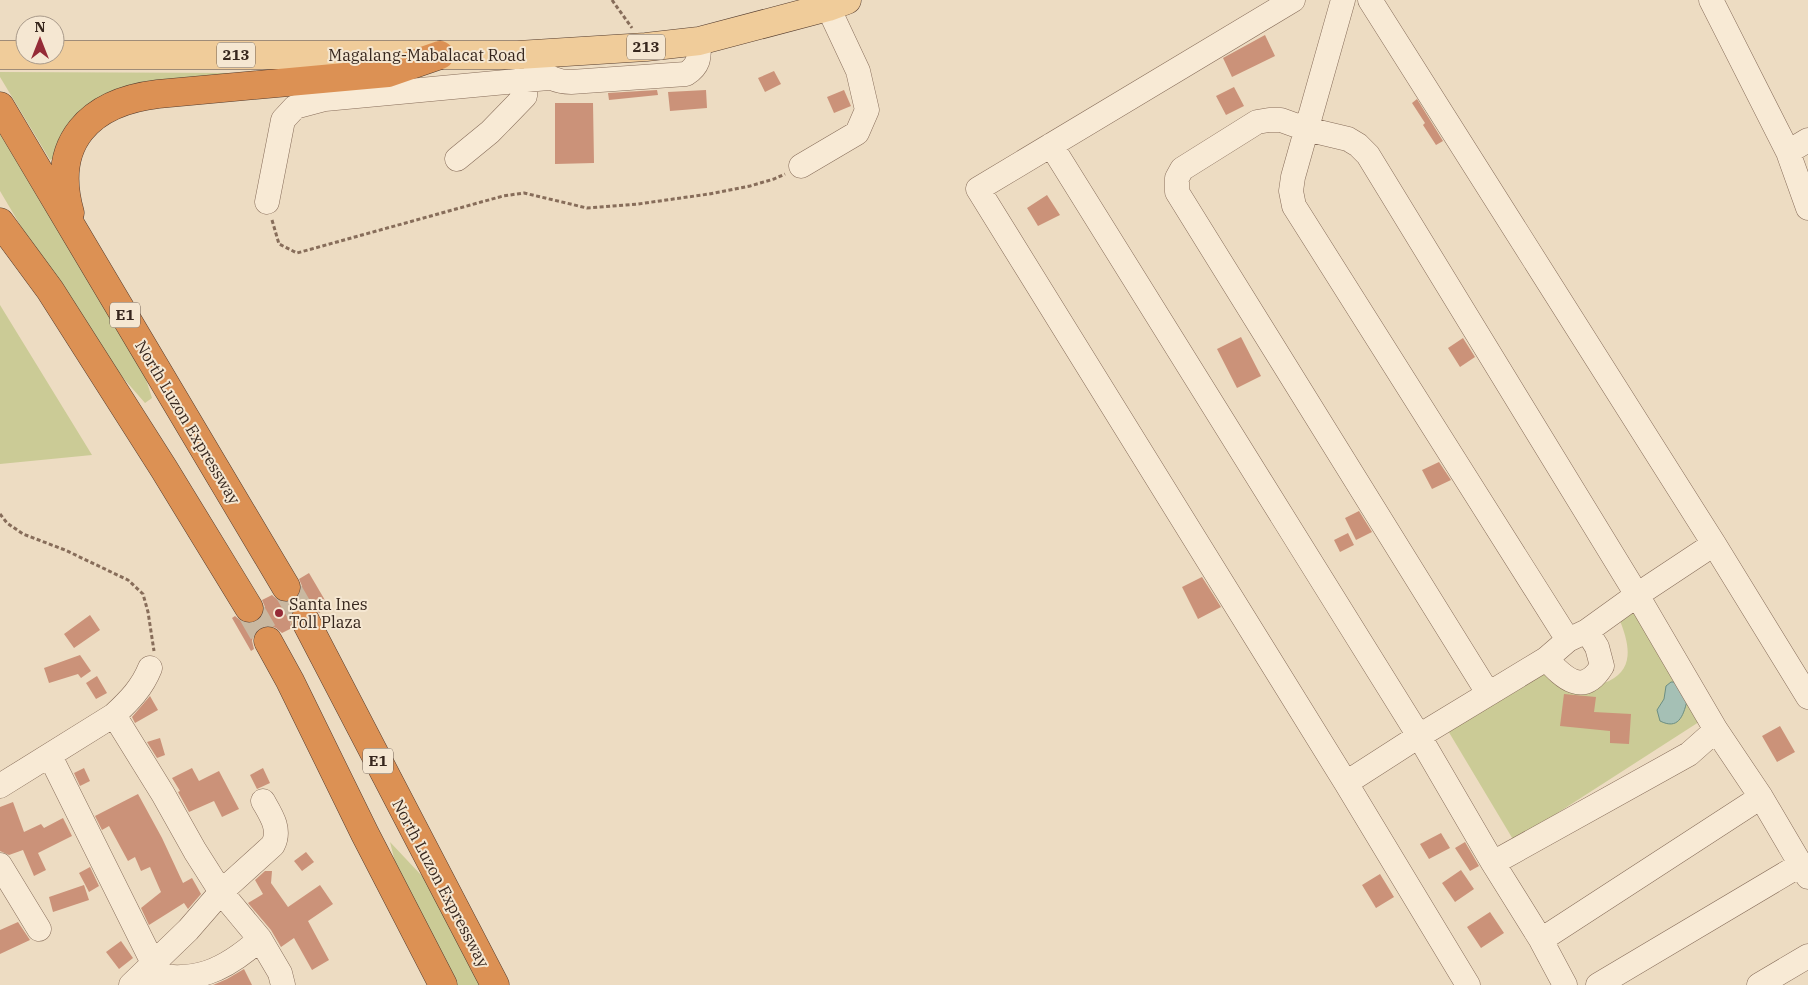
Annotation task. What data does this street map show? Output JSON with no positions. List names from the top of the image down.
{
  "streets": {
    "highway": ["E1", "North Luzon Expressway"],
    "main road": ["213", "Magalang-Mabalacat Road"]
  },
  "places": ["Santa Ines Toll Plaza"],
  "north": "top"
}
